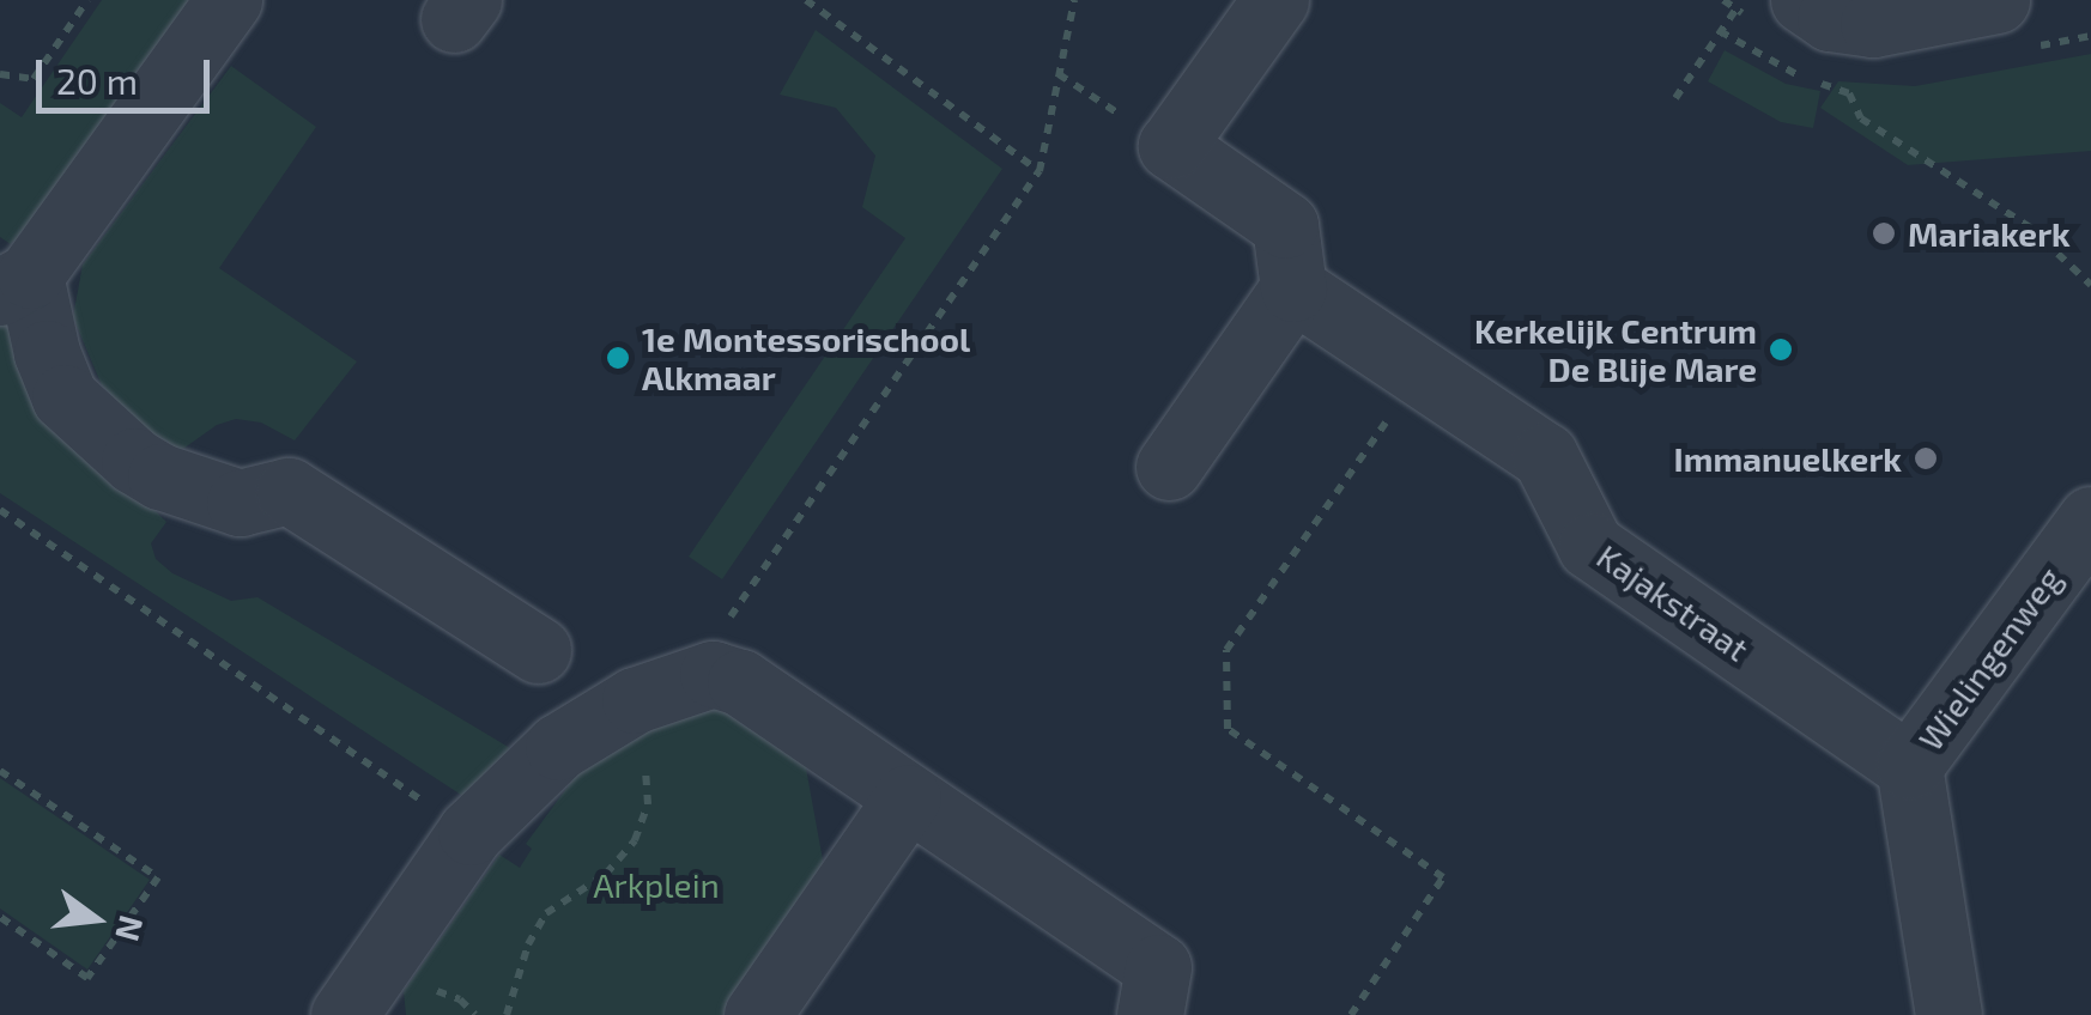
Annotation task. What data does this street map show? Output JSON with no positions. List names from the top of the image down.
{
  "streets": {
    "street": ["Kajakstraat", "Wielingenweg"]
  },
  "crossings": [
    ["Kajakstraat", "Wielingenweg"]
  ],
  "parks": ["Arkplein"],
  "places": [
    "Mariakerk",
    "Kerkelijk Centrum De Blije Mare",
    "1e Montessorischool Alkmaar",
    "Immanuelkerk"
  ],
  "scale_bar": "20 m",
  "north": "right"
}
